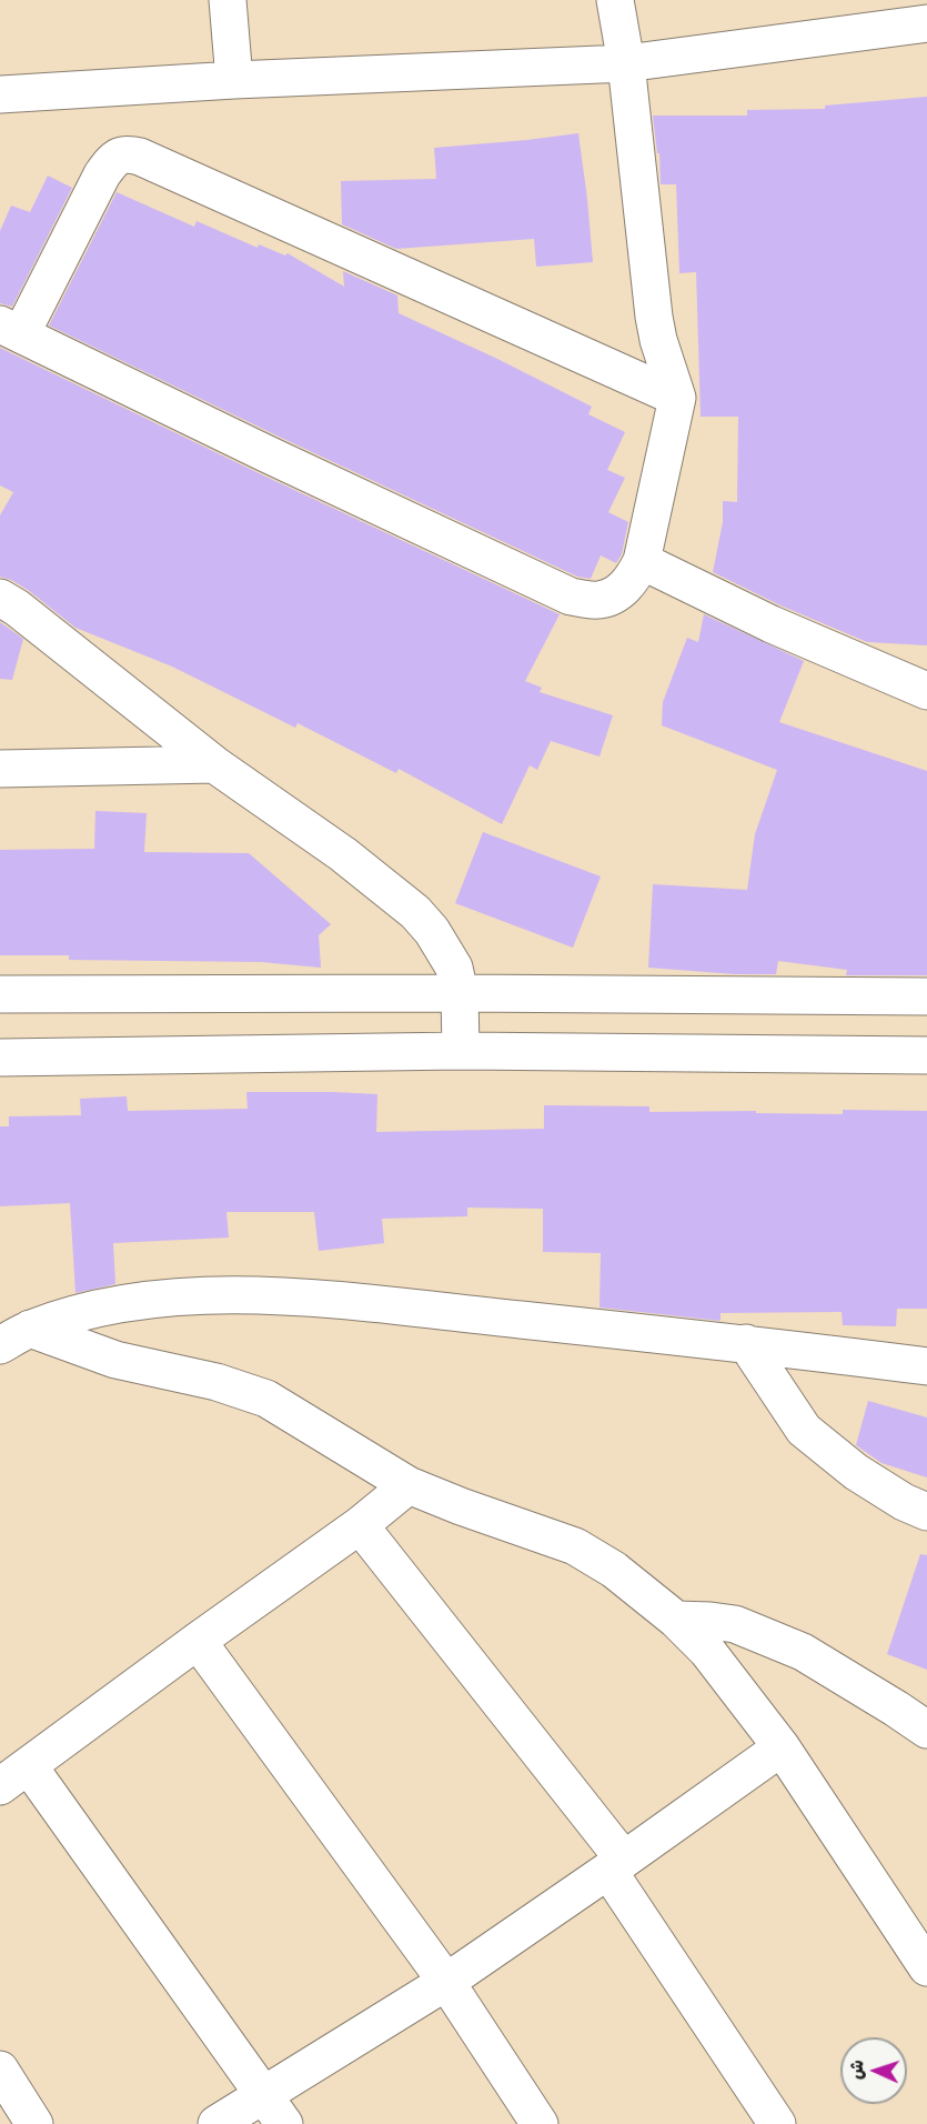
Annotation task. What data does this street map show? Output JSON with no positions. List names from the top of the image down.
{
  "north": "left"
}
